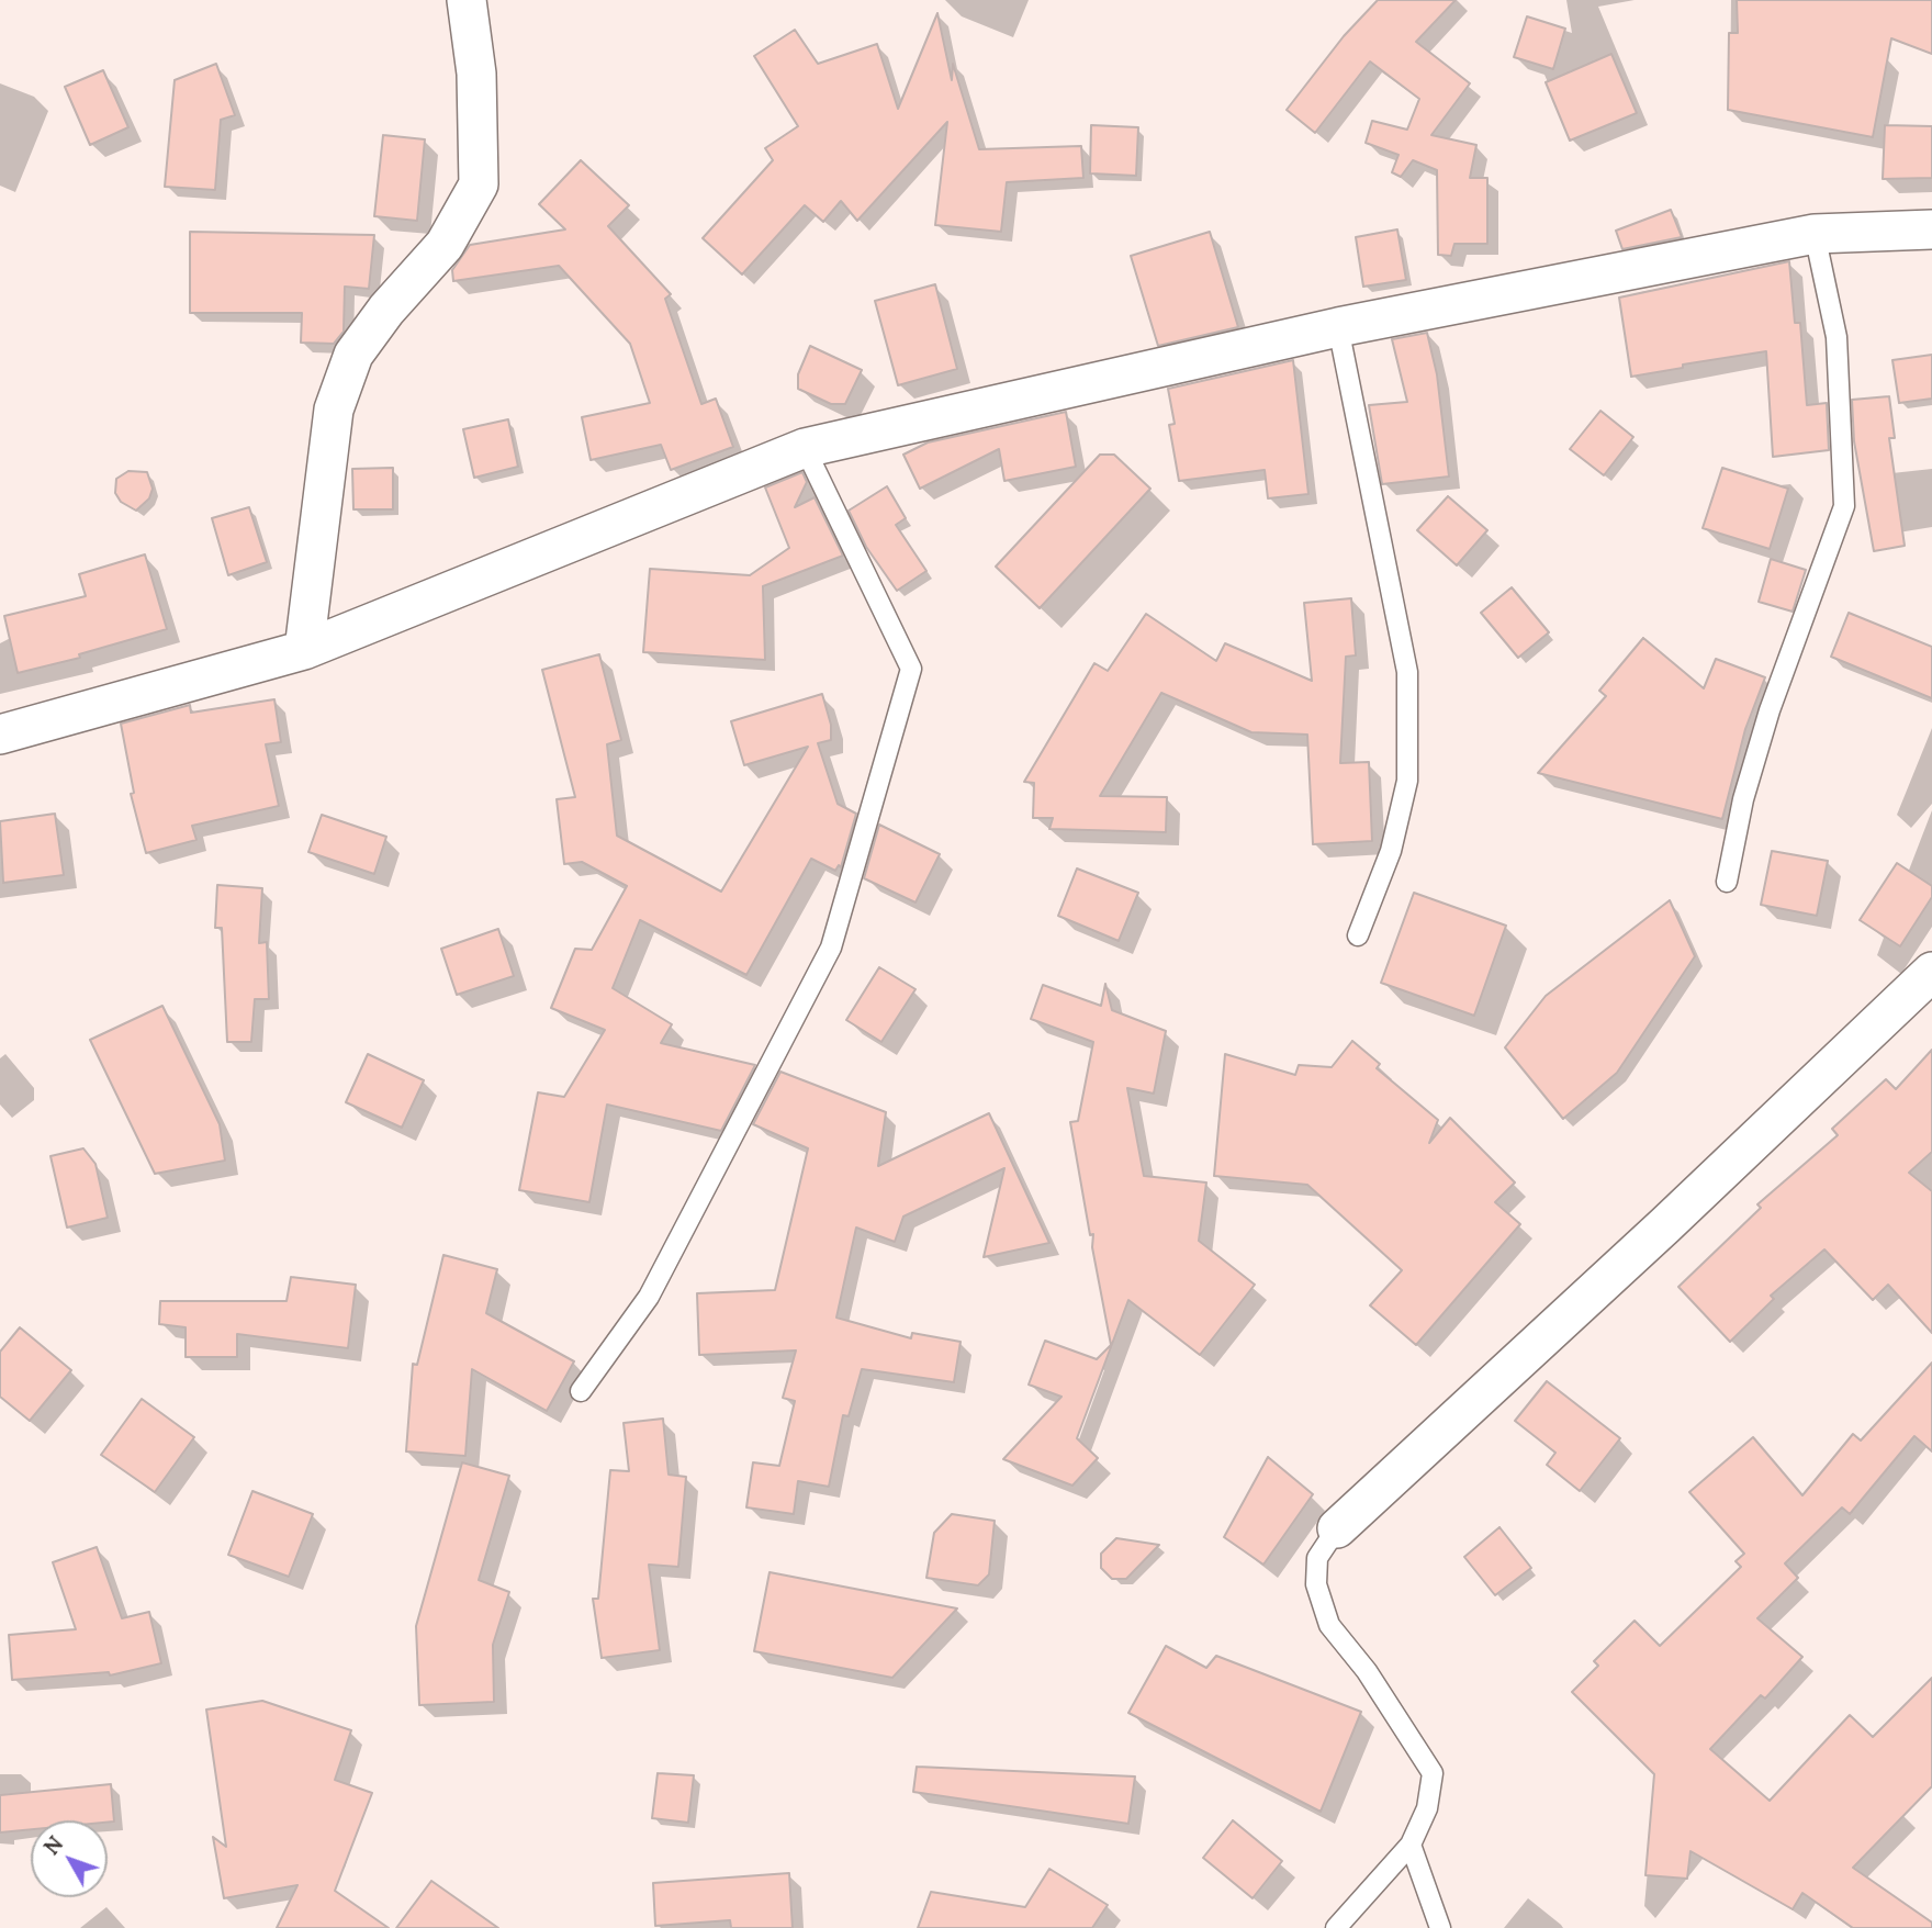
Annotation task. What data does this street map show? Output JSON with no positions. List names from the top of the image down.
{
  "north": "top left"
}
